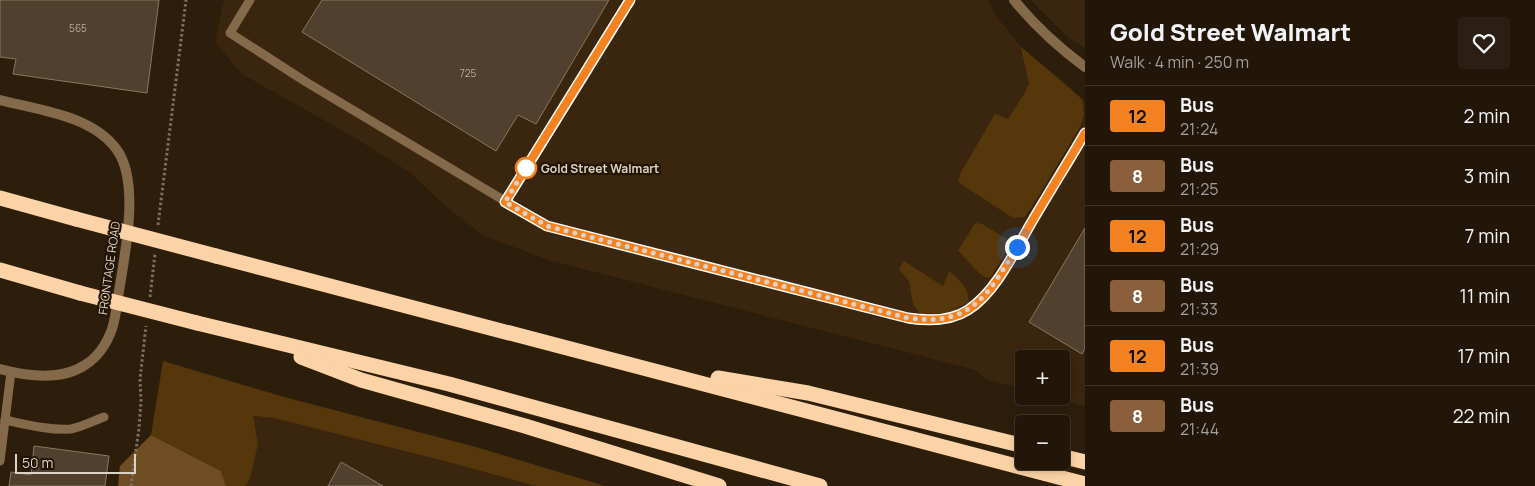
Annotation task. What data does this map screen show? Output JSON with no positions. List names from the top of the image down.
{
  "streets": {
    "street": ["FRONTAGE ROAD"]
  },
  "places": ["Gold Street Walmart"],
  "lines": ["bus line 12"],
  "house_numbers": ["565", "725"],
  "scale_bar": "50 m",
  "page": {
    "heading": ["Gold Street Walmart", "Walk · 4 min · 250 m"],
    "list": [
      {
        "mark": "12",
        "name": "Bus",
        "note": "21:24",
        "value": "2 min"
      },
      {
        "mark": "8",
        "name": "Bus",
        "note": "21:25",
        "value": "3 min"
      },
      {
        "mark": "12",
        "name": "Bus",
        "note": "21:29",
        "value": "7 min"
      },
      {
        "mark": "8",
        "name": "Bus",
        "note": "21:33",
        "value": "11 min"
      },
      {
        "mark": "12",
        "name": "Bus",
        "note": "21:39",
        "value": "17 min"
      },
      {
        "mark": "8",
        "name": "Bus",
        "note": "21:44",
        "value": "22 min"
      }
    ],
    "map_buttons": ["+", "−"],
    "scale": "50 m"
  }
}
